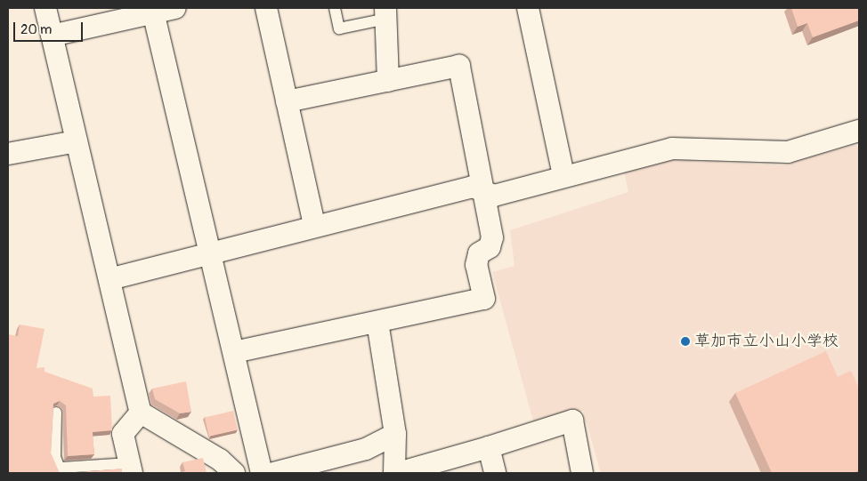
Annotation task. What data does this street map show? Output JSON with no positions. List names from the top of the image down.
{
  "places": ["草加市立小山小学校"],
  "scale_bar": "20 m"
}
